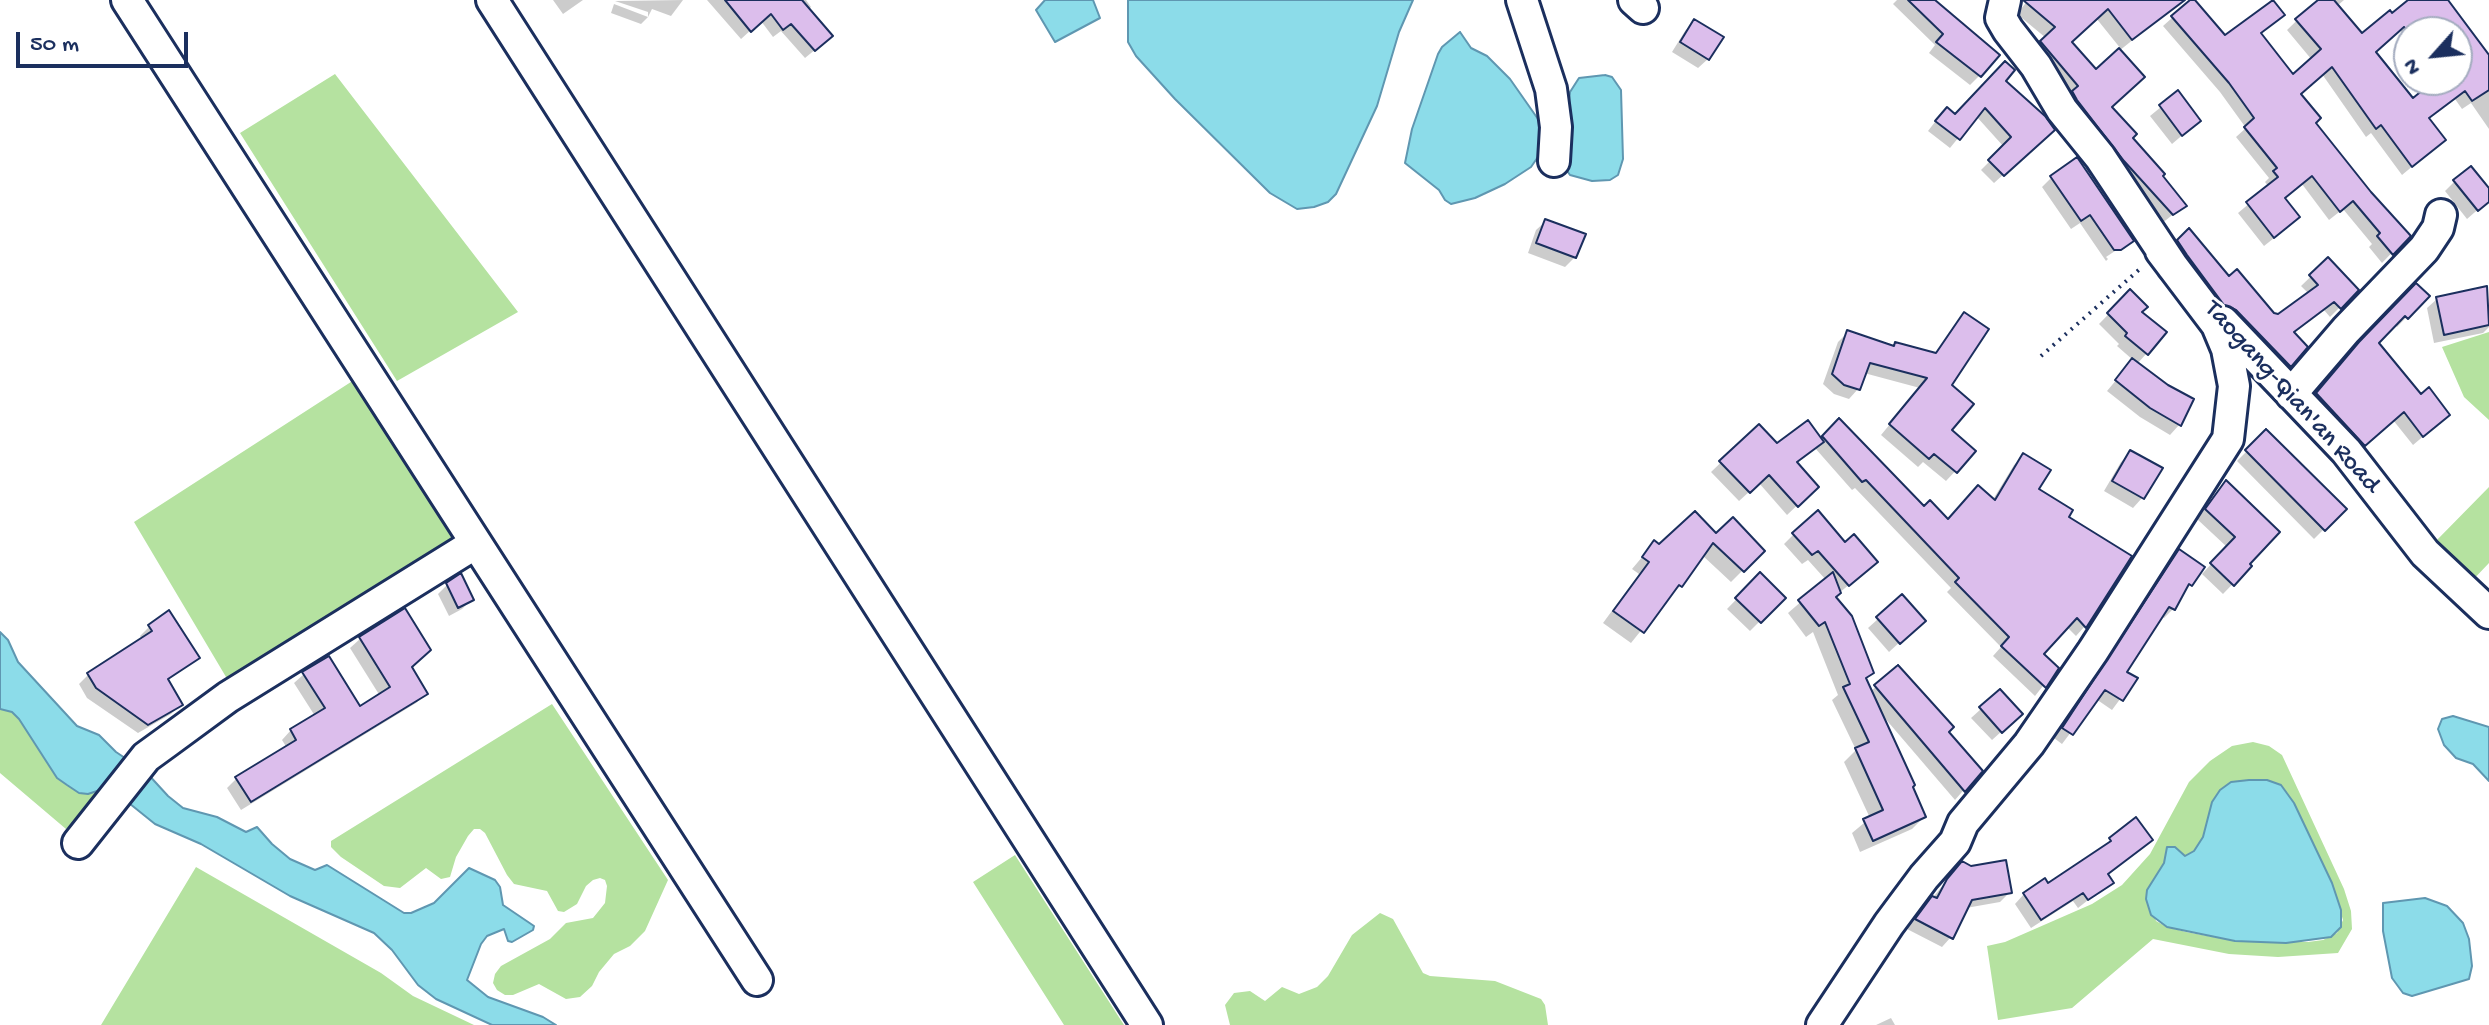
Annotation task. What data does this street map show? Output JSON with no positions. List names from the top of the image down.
{
  "streets": {
    "street": ["Taogang-Qian'an Road"]
  },
  "scale_bar": "50 m",
  "north": "bottom left"
}
